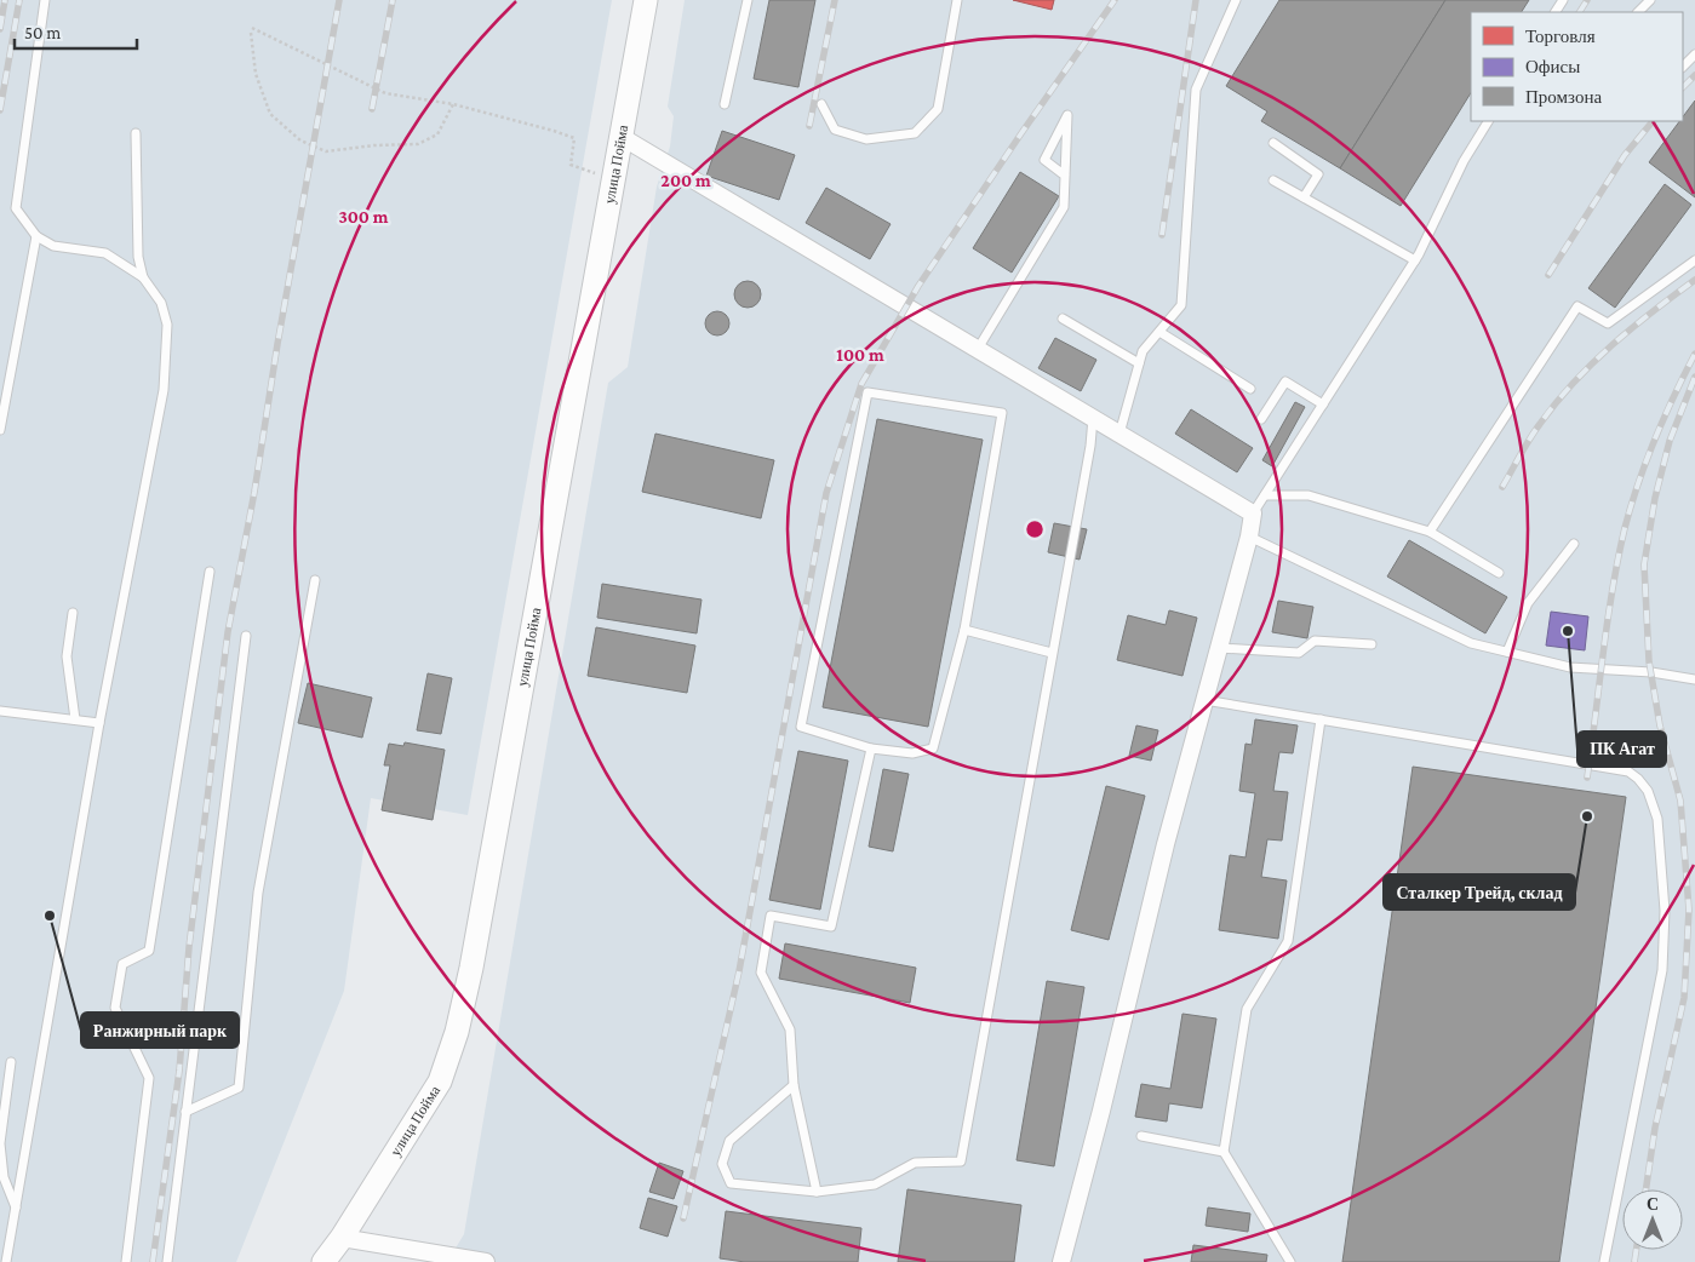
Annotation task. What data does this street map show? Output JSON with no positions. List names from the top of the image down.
{
  "streets": {
    "main road": ["улица Пойма"]
  },
  "places": ["ПК Агат", "Сталкер Трейд, склад", "Ранжирный парк"],
  "legend": ["Торговля", "Офисы", "Промзона"],
  "scale_bar": "50 m",
  "north": "top",
  "rings": ["200 m", "300 m", "100 m"]
}
